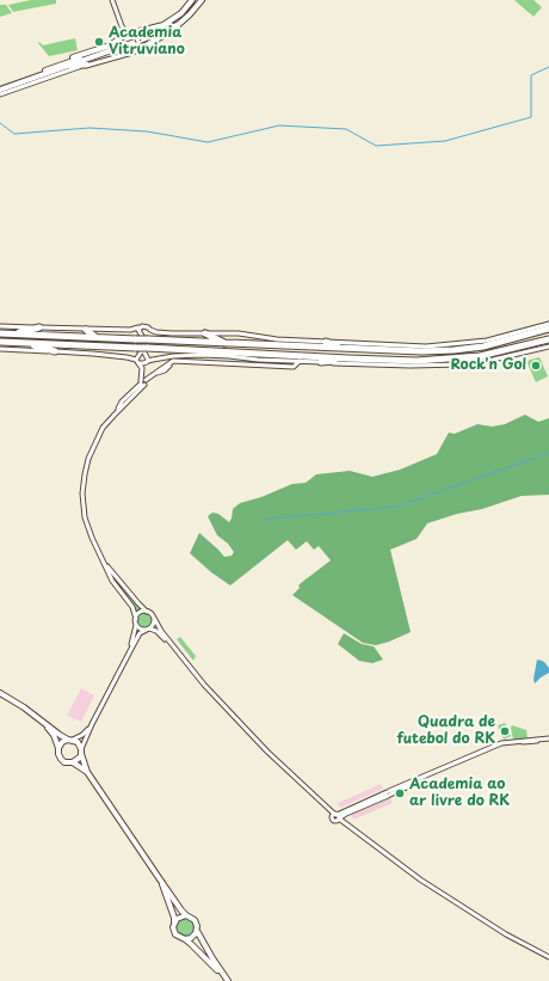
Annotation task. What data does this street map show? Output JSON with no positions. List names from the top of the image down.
{
  "places": [
    "Academia Vitruviano",
    "Rock'n Gol",
    "Quadra de futebol do RK",
    "Academia ao ar livre do RK"
  ]
}
